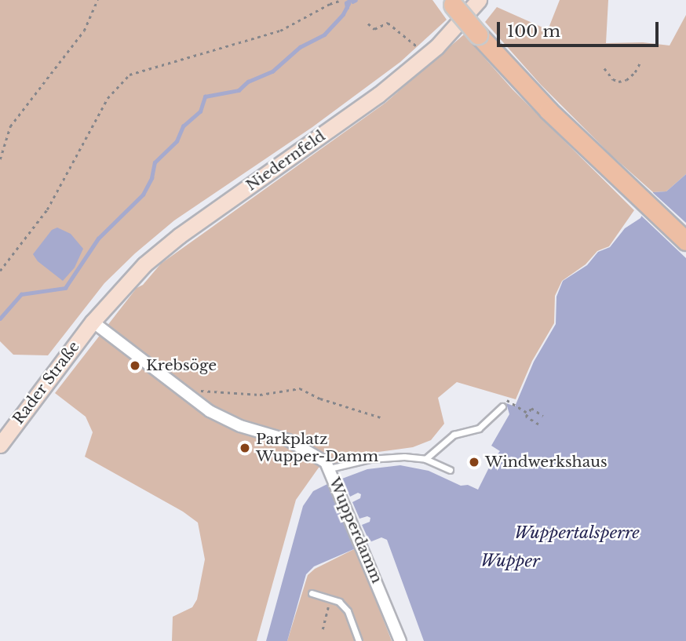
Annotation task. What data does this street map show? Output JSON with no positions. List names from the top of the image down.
{
  "streets": {
    "street": ["Niedernfeld", "Rader Straße", "Wupperdamm"]
  },
  "crossings": [
    ["Niedernfeld", "Rader Straße"],
    ["Niedernfeld", "Wupperdamm"],
    ["Rader Straße", "Wupperdamm"]
  ],
  "water": ["Wuppertalsperre", "Wupper"],
  "places": ["Krebsöge", "Parkplatz Wupper-Damm", "Windwerkshaus"],
  "scale_bar": "100 m"
}
